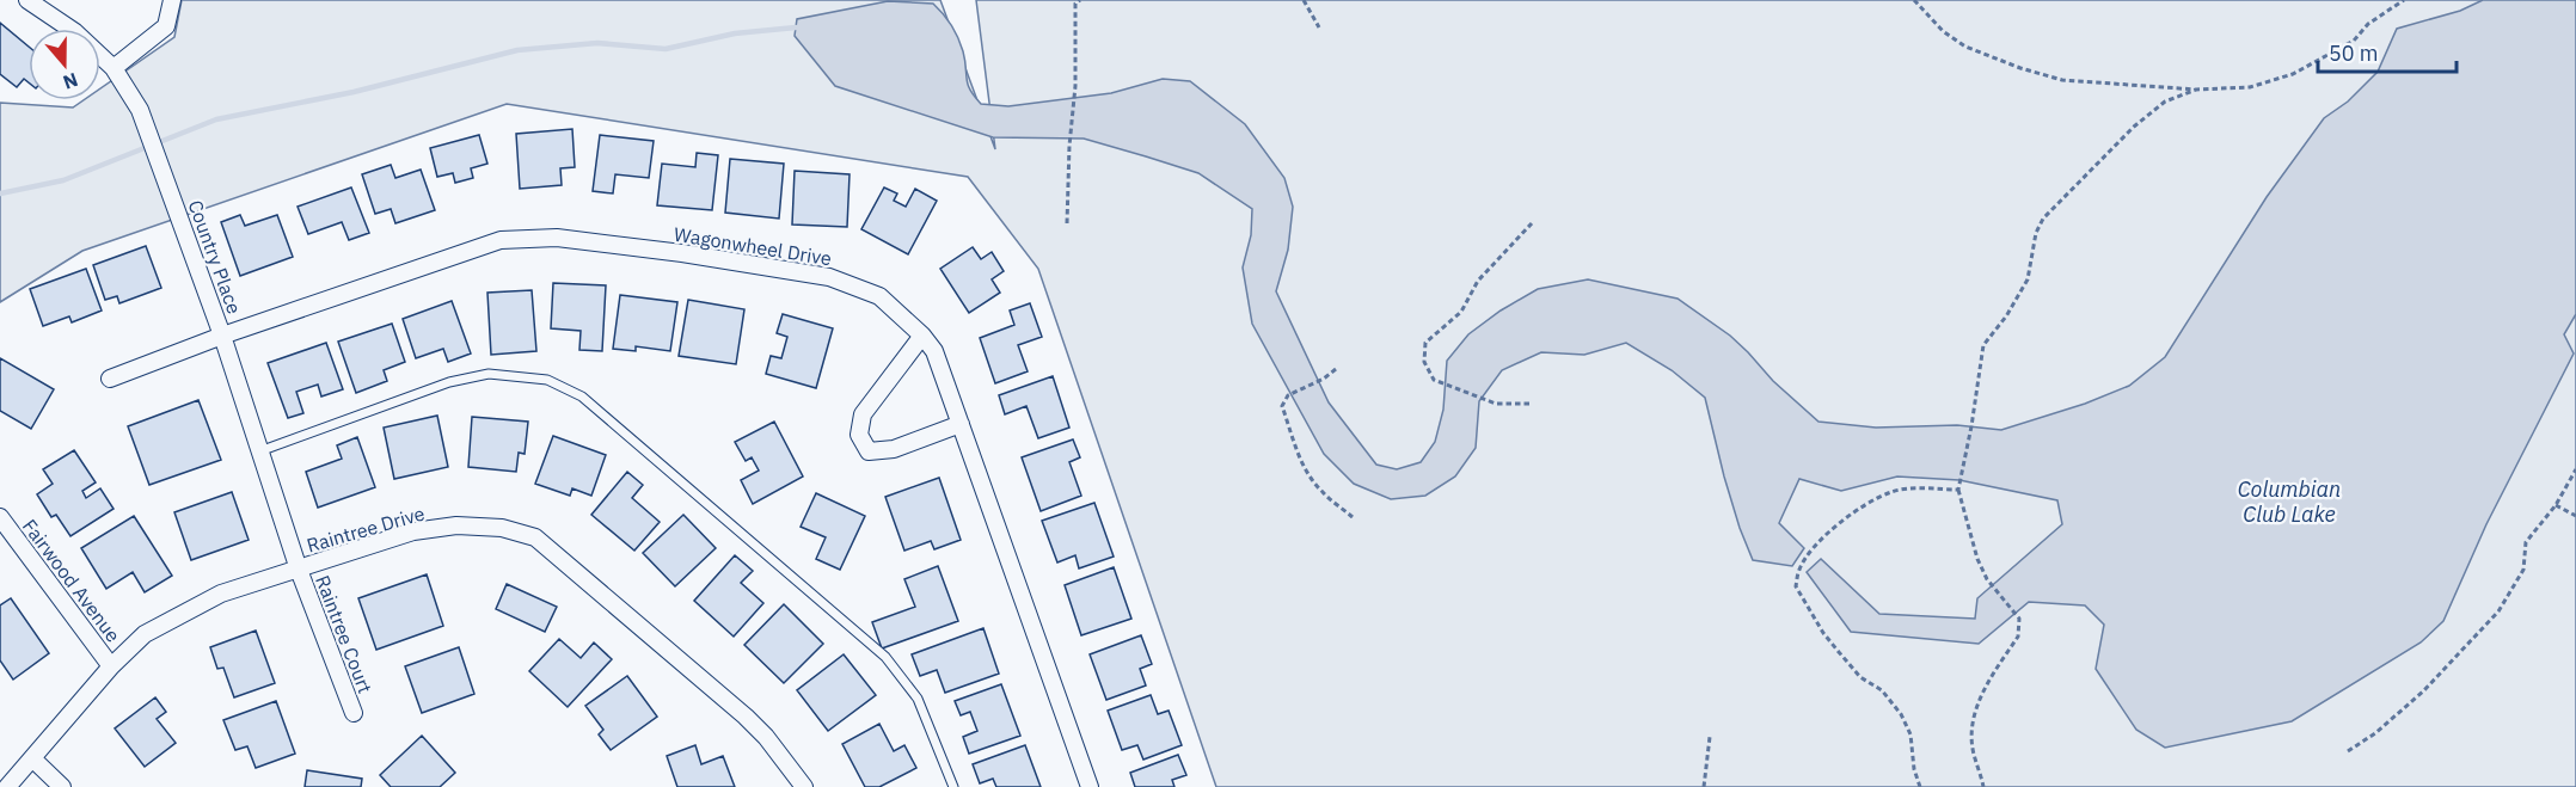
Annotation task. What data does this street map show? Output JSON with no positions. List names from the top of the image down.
{
  "streets": {
    "street": [
      "Wagonwheel Drive",
      "Country Place",
      "Raintree Drive",
      "Fairwood Avenue",
      "Raintree Court"
    ]
  },
  "crossings": [
    ["Wagonwheel Drive", "Country Place"],
    ["Country Place", "Raintree Drive"],
    ["Country Place", "Raintree Court"],
    ["Raintree Drive", "Fairwood Avenue"],
    ["Raintree Drive", "Raintree Court"]
  ],
  "water": ["Columbian Club Lake"],
  "scale_bar": "50 m",
  "north": "bottom"
}
